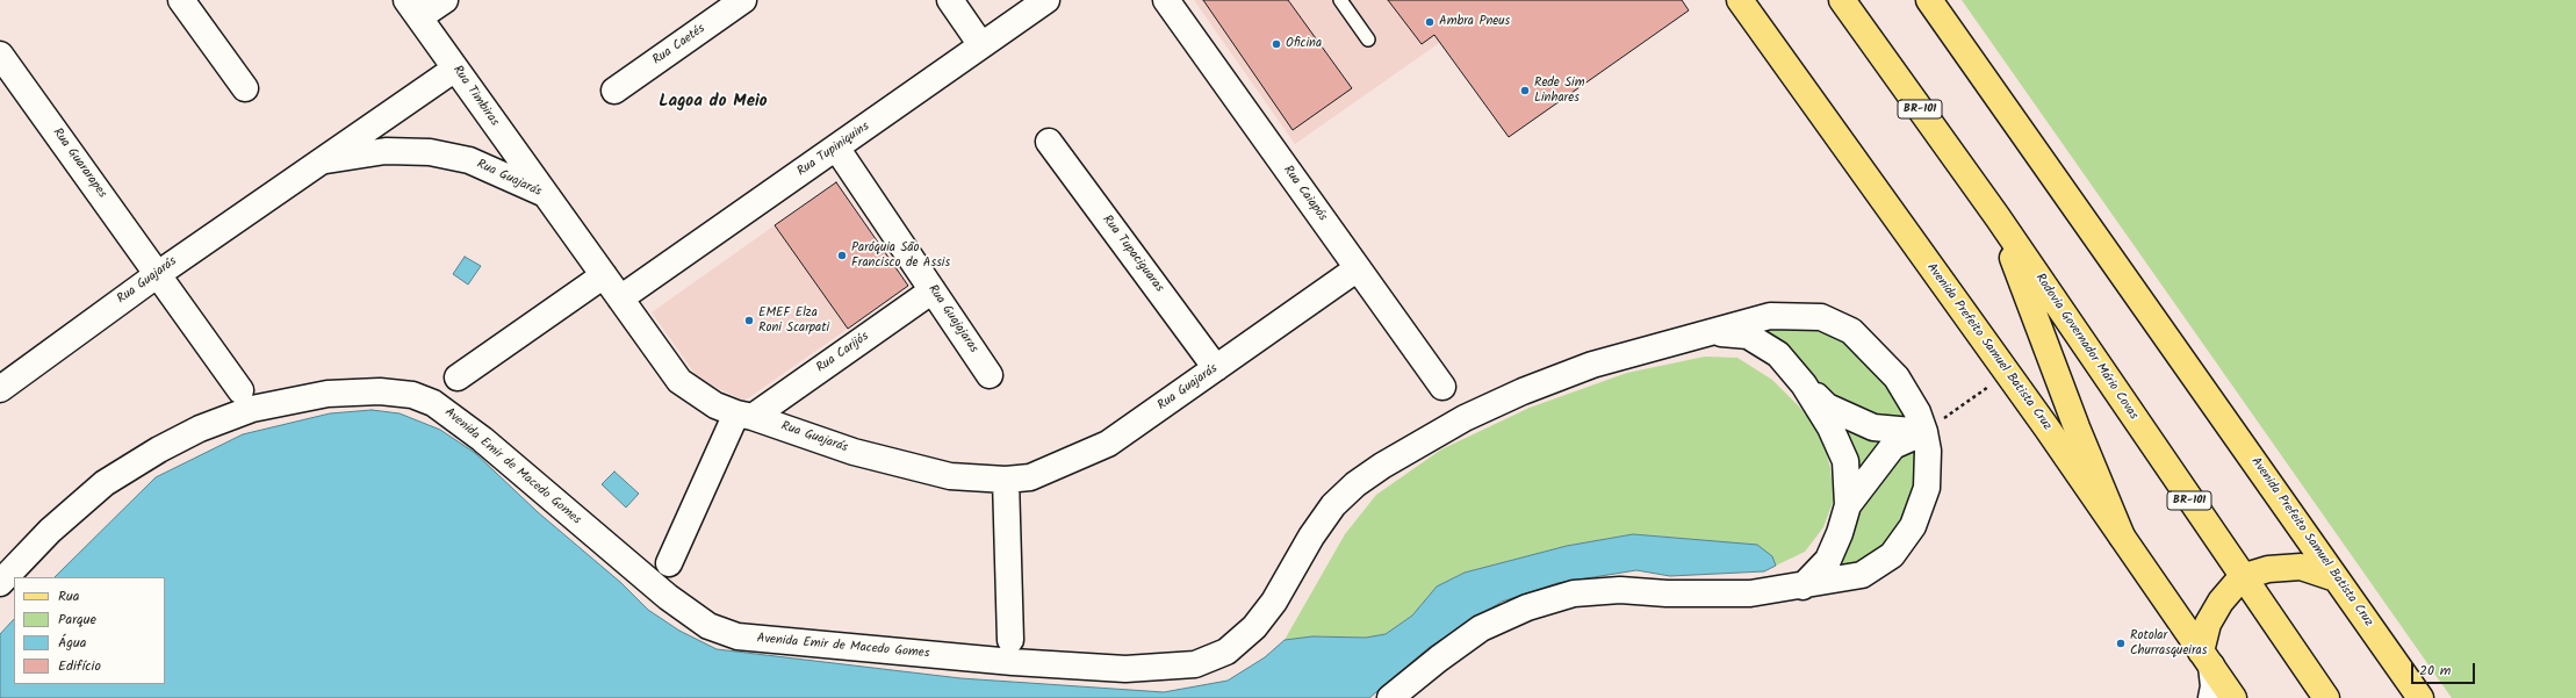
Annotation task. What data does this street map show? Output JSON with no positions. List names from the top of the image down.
{
  "streets": {
    "main road": ["BR-101", "Avenida Prefeito Samuel Batista Cruz", "Rodovia Governador Mário Covas"],
    "street": [
      "Rua Caetés",
      "Rua Timbiras",
      "Rua Tupiniquins",
      "Rua Guararapes",
      "Rua Guajarás",
      "Rua Caiapós",
      "Rua Tupaciguaras",
      "Rua Guajajaras",
      "Rua Carijós",
      "Avenida Emir de Macedo Gomes"
    ]
  },
  "crossings": [
    ["Rua Timbiras", "Rua Guajarás"],
    ["Rua Tupiniquins", "Rua Guajarás"],
    ["Rua Tupiniquins", "Rua Guajajaras"],
    ["Rua Guararapes", "Rua Guajarás"],
    ["Rua Guajarás", "Rua Caiapós"],
    ["Rua Guajarás", "Rua Tupaciguaras"],
    ["Rua Guajarás", "Rua Carijós"],
    ["Rua Guajajaras", "Rua Carijós"]
  ],
  "districts": ["Lagoa do Meio"],
  "places": [
    "Ambra Pneus",
    "Oficina",
    "Rede Sim Linhares",
    "Paróquia São Francisco de Assis",
    "EMEF Elza Roni Scarpati",
    "Rotolar Churrasqueiras"
  ],
  "legend": [
    "Rua",
    "Parque",
    "Água",
    "Edifício"
  ],
  "scale_bar": "20 m"
}
